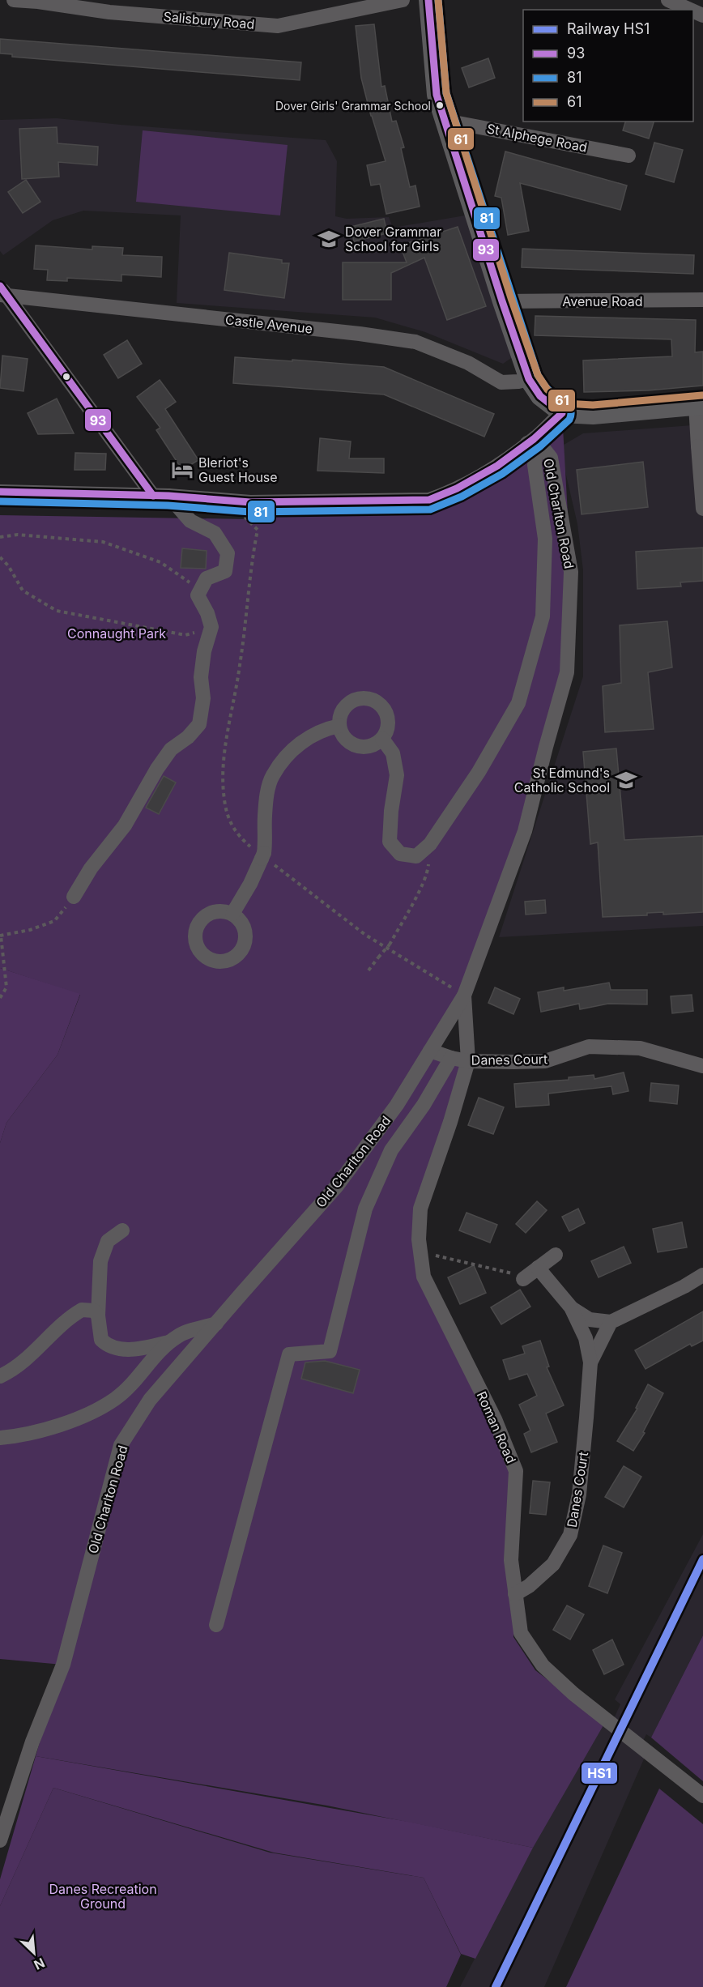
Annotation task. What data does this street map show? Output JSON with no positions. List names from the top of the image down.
{
  "streets": {
    "street": [
      "Salisbury Road",
      "St Alphege Road",
      "Avenue Road",
      "Castle Avenue",
      "Old Charlton Road",
      "Danes Court",
      "Roman Road"
    ]
  },
  "crossings": [
    ["Old Charlton Road", "Danes Court"],
    ["Old Charlton Road", "Roman Road"],
    ["Danes Court", "Roman Road"]
  ],
  "parks": ["Connaught Park", "Danes Recreation Ground"],
  "places": {
    "other": ["Dover Girls' Grammar School"],
    "school or university": ["Dover Grammar School for Girls", "St Edmund's Catholic School"],
    "hotel": ["Bleriot's Guest House"]
  },
  "lines": [
    "transit line 93",
    "transit line 81",
    "transit line 61",
    "rail line HS1"
  ],
  "legend": [
    "Railway HS1",
    "93",
    "81",
    "61"
  ],
  "north": "bottom right"
}
